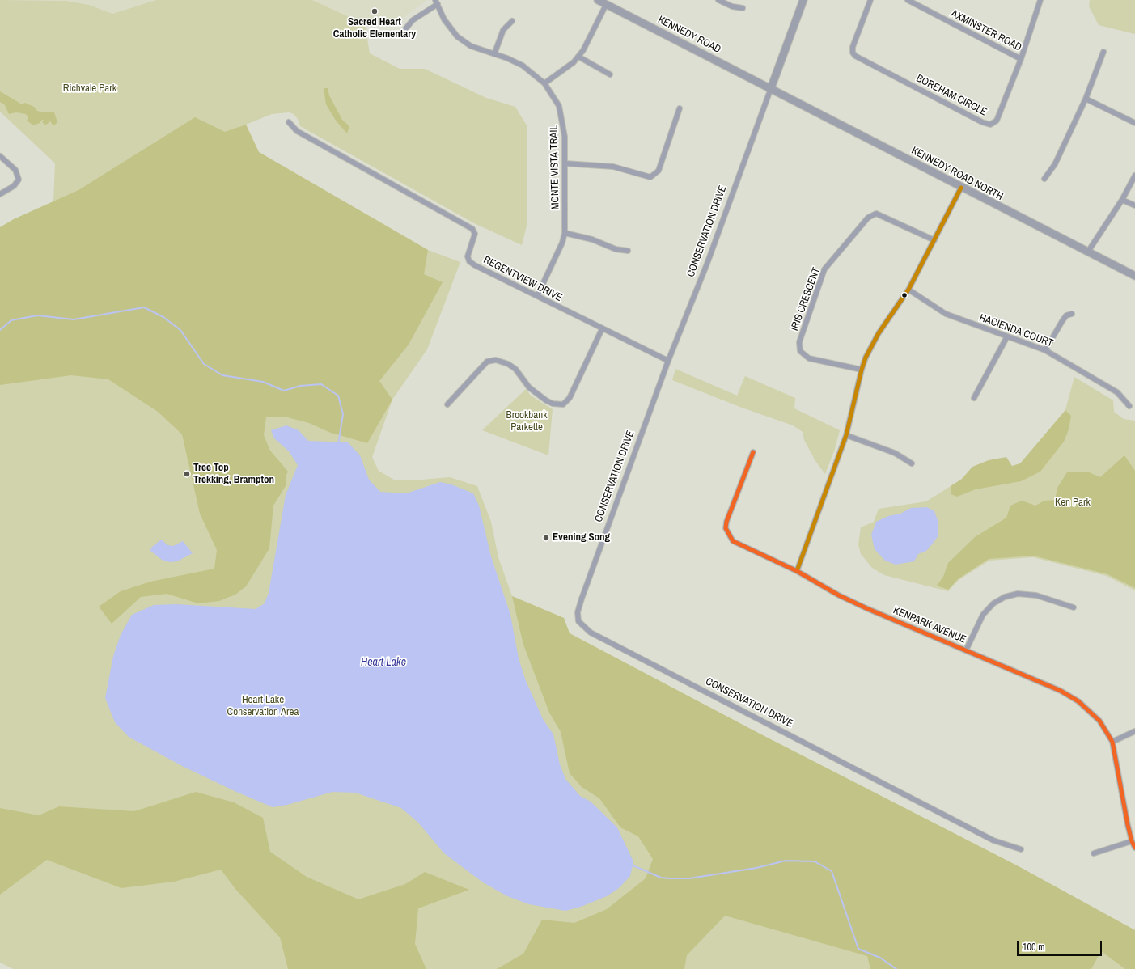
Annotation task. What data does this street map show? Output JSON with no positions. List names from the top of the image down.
{
  "streets": {
    "main road": ["KENNEDY ROAD", "KENNEDY ROAD NORTH", "CONSERVATION DRIVE"],
    "street": [
      "AXMINSTER ROAD",
      "BOREHAM CIRCLE",
      "MONTE VISTA TRAIL",
      "REGENTVIEW DRIVE",
      "IRIS CRESCENT",
      "HACIENDA COURT",
      "KENPARK AVENUE"
    ]
  },
  "crossings": [
    ["AXMINSTER ROAD", "BOREHAM CIRCLE"],
    ["KENNEDY ROAD", "KENNEDY ROAD NORTH"],
    ["KENNEDY ROAD", "CONSERVATION DRIVE"],
    ["MONTE VISTA TRAIL", "REGENTVIEW DRIVE"],
    ["KENNEDY ROAD NORTH", "CONSERVATION DRIVE"],
    ["CONSERVATION DRIVE", "REGENTVIEW DRIVE"]
  ],
  "water": ["Heart Lake"],
  "parks": [
    "Richvale Park",
    "Brookbank Parkette",
    "Ken Park",
    "Heart Lake Conservation Area"
  ],
  "places": ["Sacred Heart Catholic Elementary", "Tree Top Trekking, Brampton", "Evening Song"],
  "scale_bar": "100 m"
}
